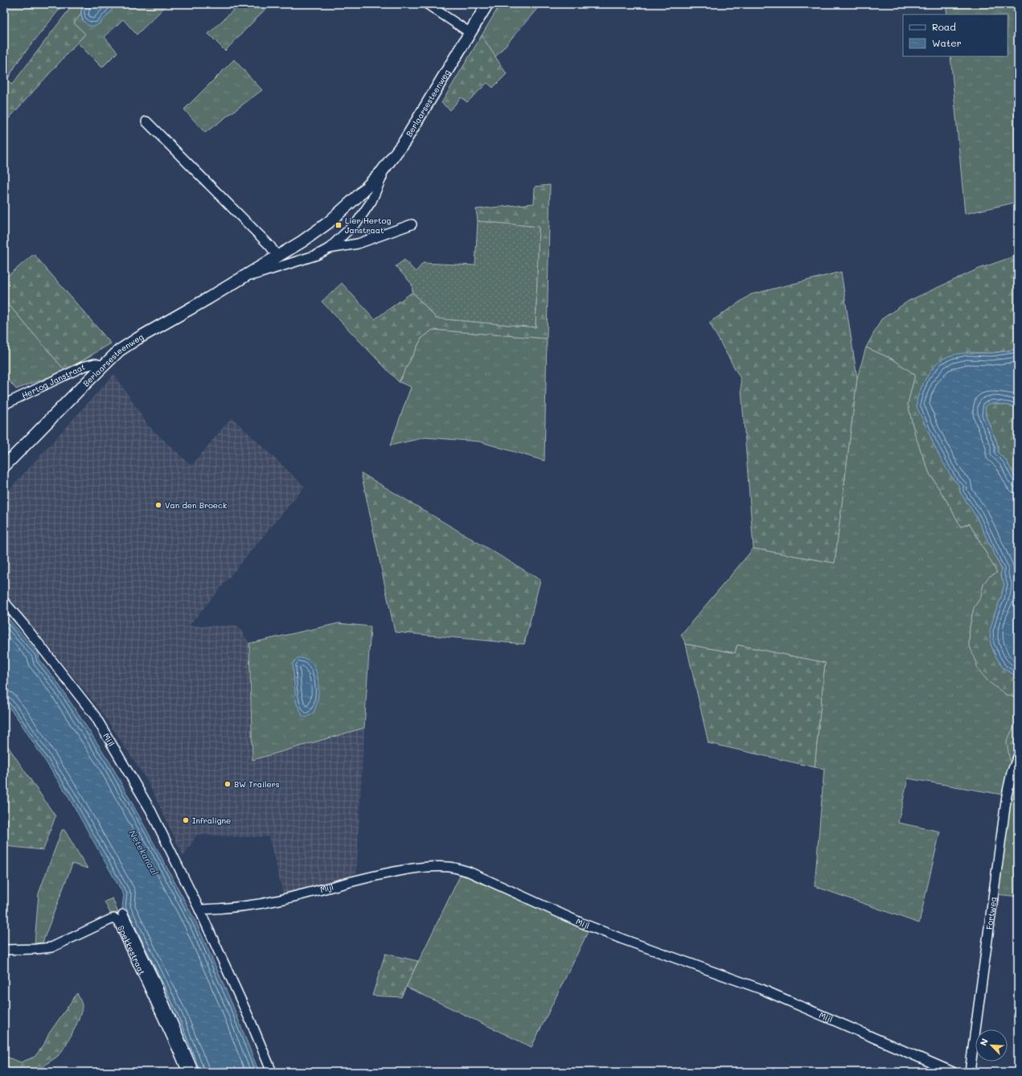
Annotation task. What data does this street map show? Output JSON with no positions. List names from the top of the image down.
{
  "streets": {
    "street": [
      "Berlaarsesteenweg",
      "Hertog Janstraat",
      "Mijl",
      "Fortweg",
      "Spekkestraat"
    ]
  },
  "crossings": [
    ["Berlaarsesteenweg", "Hertog Janstraat"]
  ],
  "water": ["Netekanaal"],
  "places": {
    "transit": ["Lier Hertog Janstraat"],
    "other": ["Van den Broeck", "BW Trailers", "Infraligne"]
  },
  "legend": ["Road", "Water"],
  "north": "top left"
}
